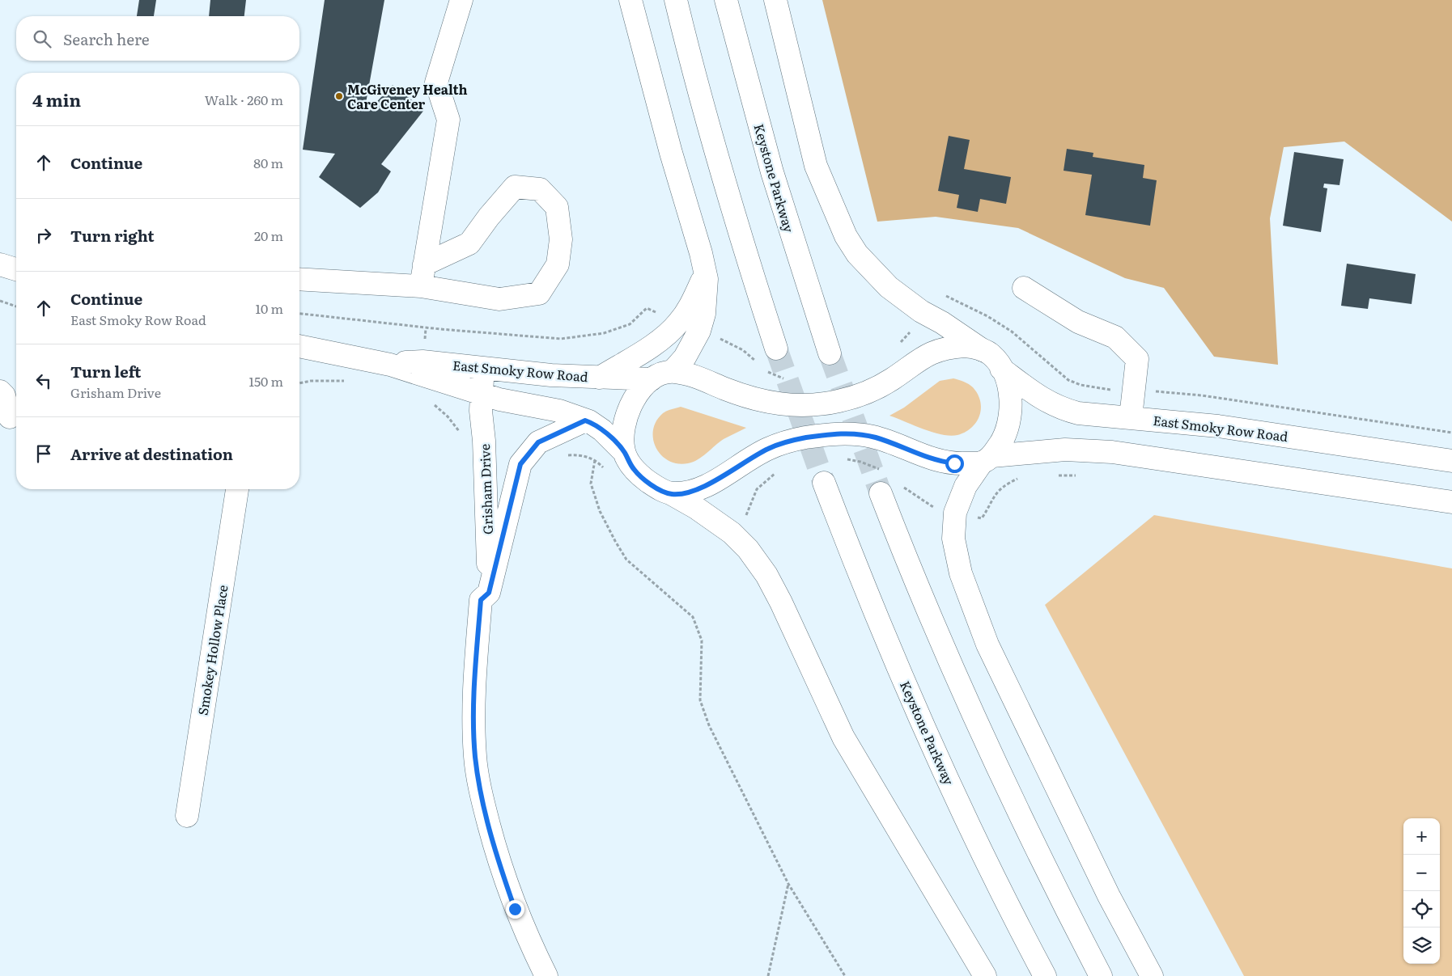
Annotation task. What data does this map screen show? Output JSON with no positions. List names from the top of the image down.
{
  "streets": {
    "main road": [
      "Keystone Parkway",
      "East Smoky Row Road",
      "Grisham Drive",
      "Smokey Hollow Place"
    ]
  },
  "crossings": [
    ["East Smoky Row Road", "Grisham Drive"]
  ],
  "places": ["McGiveney Health Care Center"],
  "page": {
    "search": "Search here",
    "heading": ["4 min", "Walk · 260 m"],
    "list": [
      ["Continue", "80 m"],
      ["Turn right", "20 m"],
      ["Continue", "East Smoky Row Road", "10 m"],
      ["Turn left", "Grisham Drive", "150 m"],
      "Arrive at destination"
    ],
    "map_buttons": ["+", "−"]
  }
}
